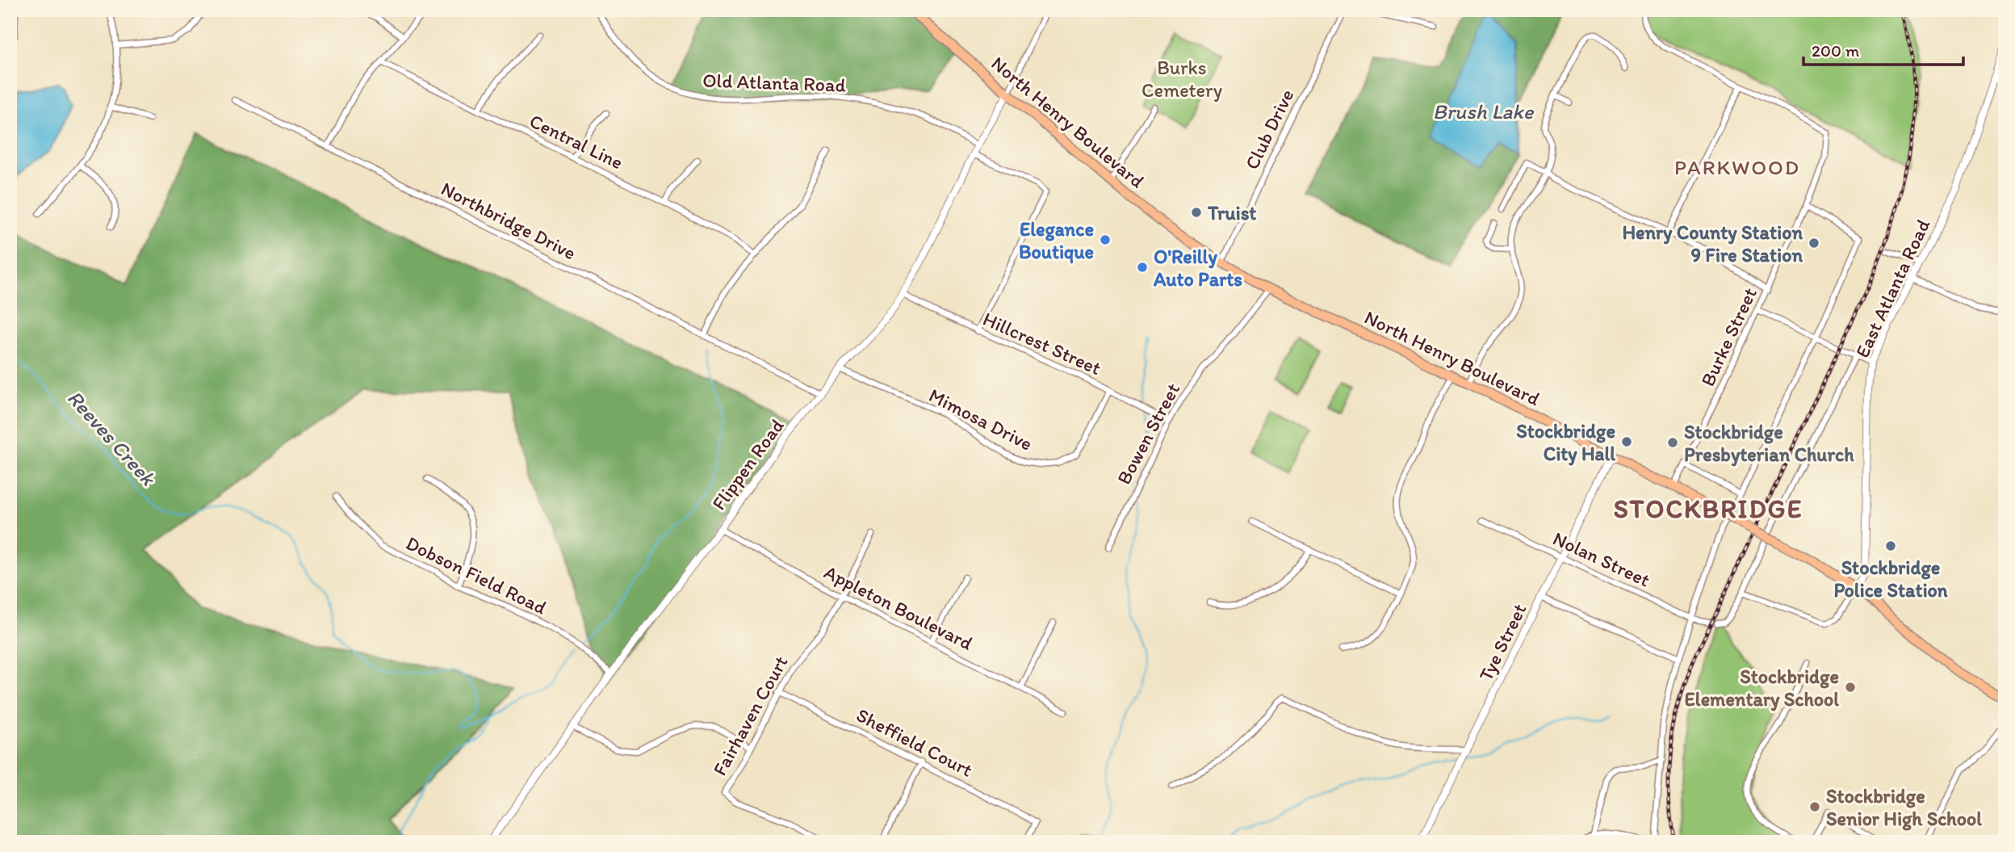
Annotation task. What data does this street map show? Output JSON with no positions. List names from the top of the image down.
{
  "streets": {
    "highway": ["North Henry Boulevard"],
    "street": [
      "Old Atlanta Road",
      "Club Drive",
      "Central Line",
      "Northbridge Drive",
      "East Atlanta Road",
      "Burke Street",
      "Hillcrest Street",
      "Mimosa Drive",
      "Bowen Street",
      "Flippen Road",
      "Nolan Street",
      "Dobson Field Road",
      "Appleton Boulevard",
      "Tye Street",
      "Fairhaven Court",
      "Sheffield Court"
    ]
  },
  "crossings": [
    ["Old Atlanta Road", "Flippen Road"],
    ["North Henry Boulevard", "Club Drive"],
    ["North Henry Boulevard", "East Atlanta Road"],
    ["North Henry Boulevard", "Burke Street"],
    ["North Henry Boulevard", "Bowen Street"],
    ["North Henry Boulevard", "Flippen Road"],
    ["North Henry Boulevard", "Tye Street"],
    ["Northbridge Drive", "Flippen Road"],
    ["Hillcrest Street", "Mimosa Drive"],
    ["Hillcrest Street", "Bowen Street"],
    ["Hillcrest Street", "Flippen Road"],
    ["Mimosa Drive", "Flippen Road"],
    ["Flippen Road", "Dobson Field Road"],
    ["Flippen Road", "Appleton Boulevard"],
    ["Nolan Street", "Tye Street"],
    ["Appleton Boulevard", "Fairhaven Court"],
    ["Fairhaven Court", "Sheffield Court"]
  ],
  "districts": ["PARKWOOD", "STOCKBRIDGE"],
  "water": ["Brush Lake", "Reeves Creek"],
  "parks": ["Burks Cemetery"],
  "places": [
    "Truist",
    "Elegance Boutique",
    "Henry County Station 9 Fire Station",
    "O'Reilly Auto Parts",
    "Stockbridge City Hall",
    "Stockbridge Presbyterian Church",
    "Stockbridge Police Station",
    "Stockbridge Elementary School",
    "Stockbridge Senior High School"
  ],
  "scale_bar": "200 m"
}
